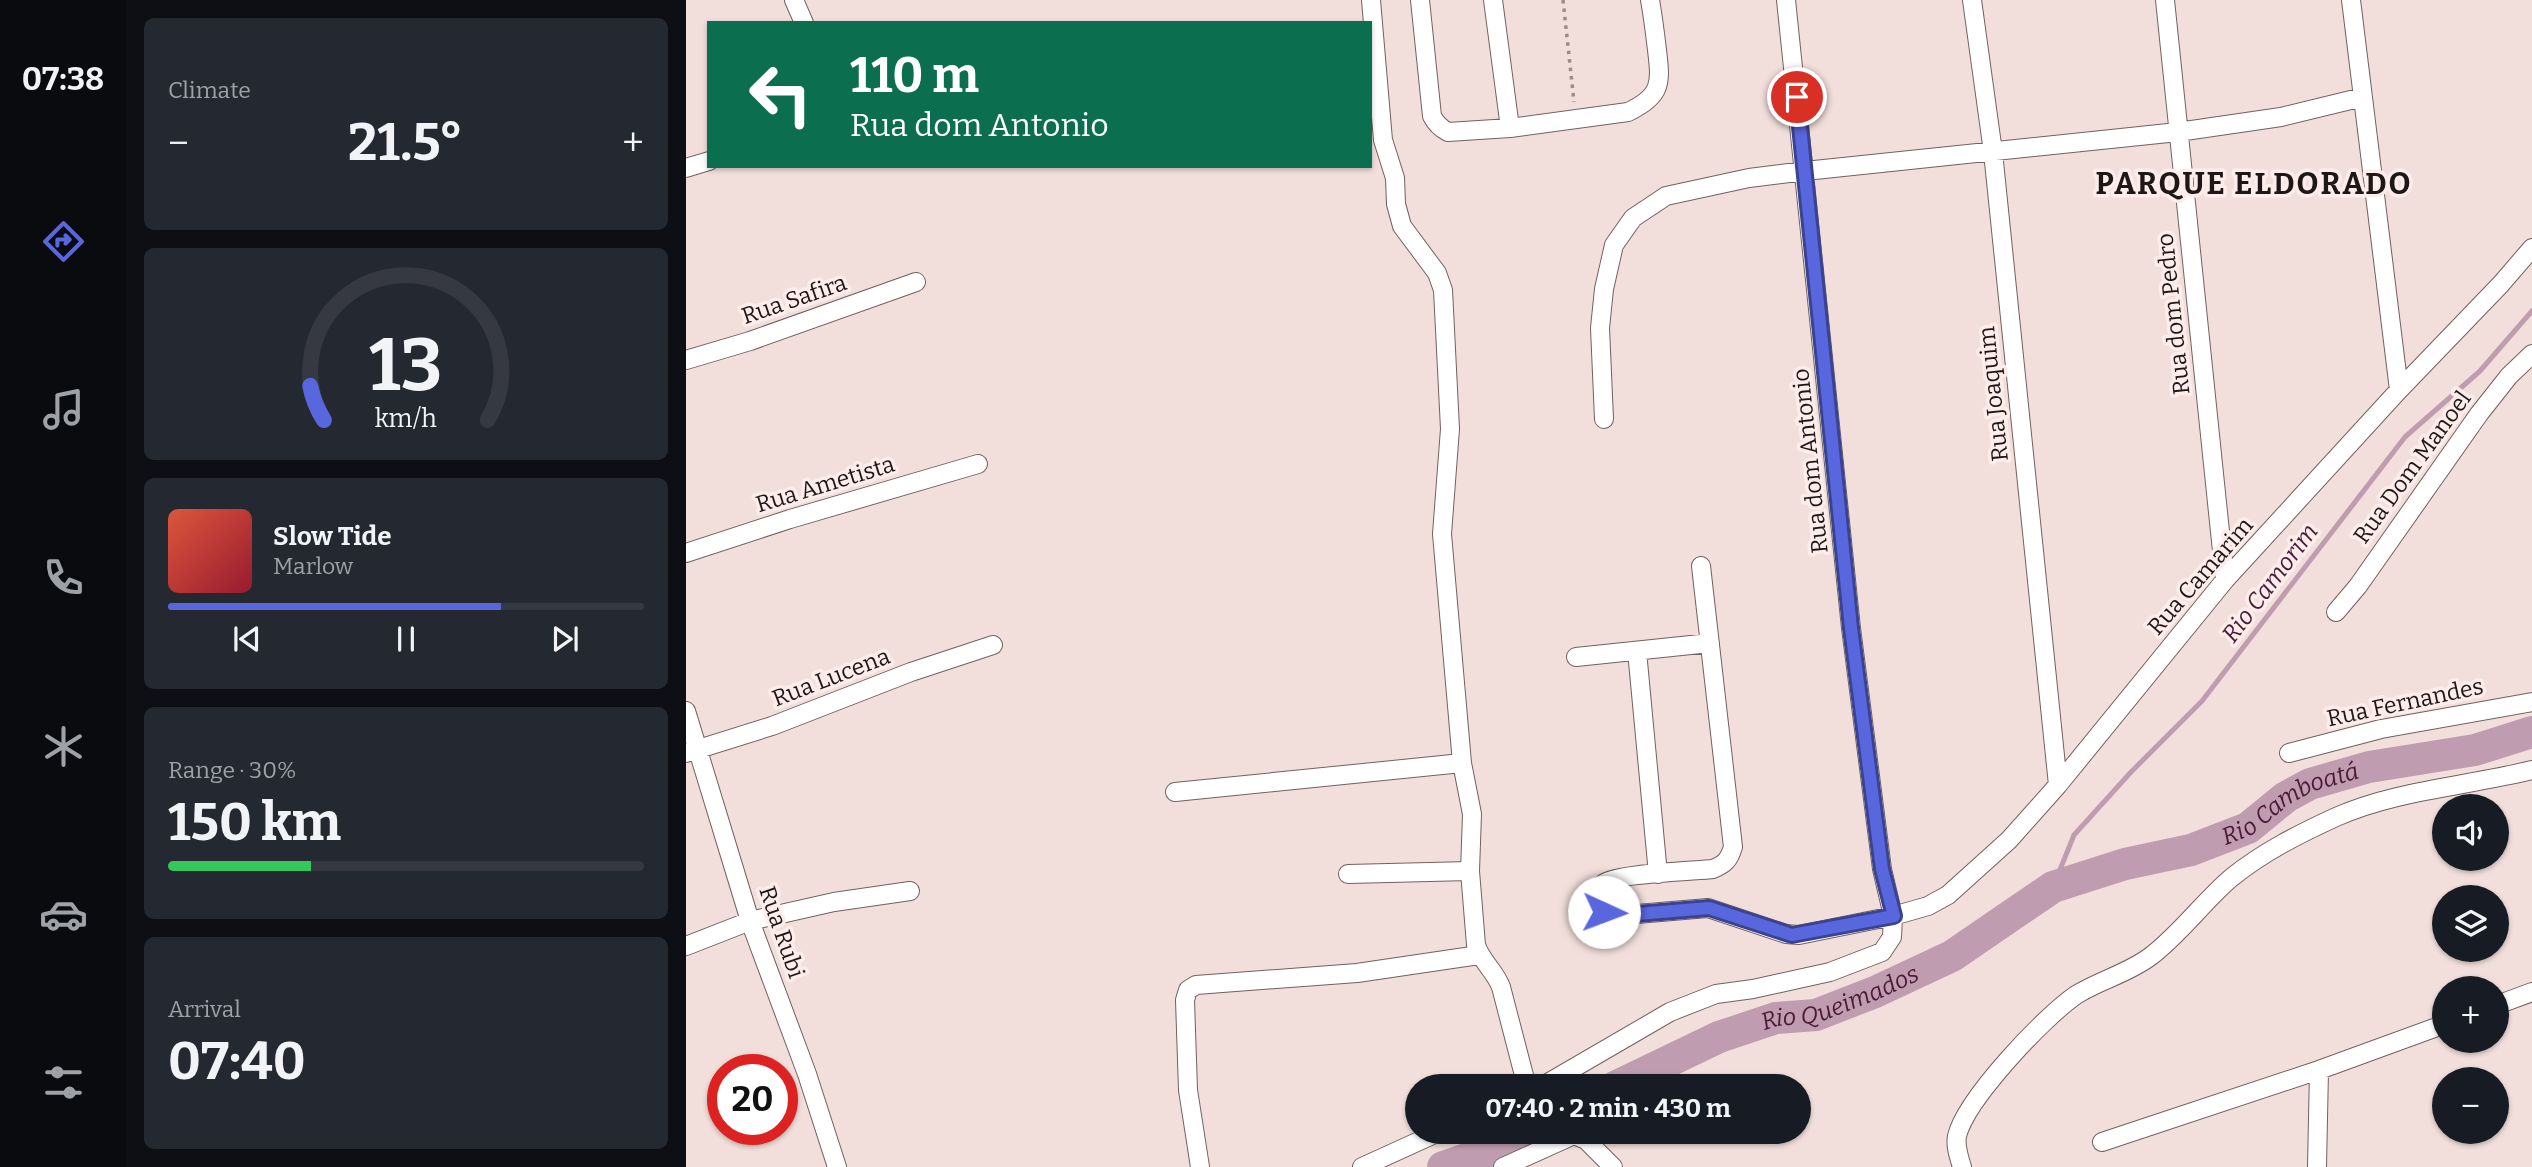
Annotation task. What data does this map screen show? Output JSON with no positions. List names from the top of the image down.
{
  "streets": {
    "street": [
      "Rua Safira",
      "Rua dom Pedro",
      "Rua Joaquim",
      "Rua dom Antonio",
      "Rua Dom Manoel",
      "Rua Ametista",
      "Rua Camarim",
      "Rua Lucena",
      "Rua Fernandes",
      "Rua Rubi"
    ]
  },
  "crossings": [
    ["Rua dom Pedro", "Rua Camarim"],
    ["Rua Joaquim", "Rua Camarim"],
    ["Rua dom Antonio", "Rua Camarim"],
    ["Rua Lucena", "Rua Rubi"]
  ],
  "districts": ["PARQUE ELDORADO"],
  "water": ["Rio Camorim", "Rio Camboatá", "Rio Queimados"],
  "page": {
    "tabs": "07:38",
    "tile": [
      "Climate",
      ["Range · 30%", "150 km"],
      ["Arrival", "07:40"]
    ],
    "turn": ["110 m", "Rua dom Antonio"],
    "heat": ["−", "21.5°", "+"],
    "song": ["Slow Tide", "Marlow"],
    "map_buttons": ["+", "−"],
    "limit": "20",
    "trip": "07:40 · 2 min · 430 m",
    "gauge": ["13", "km/h"]
  }
}
